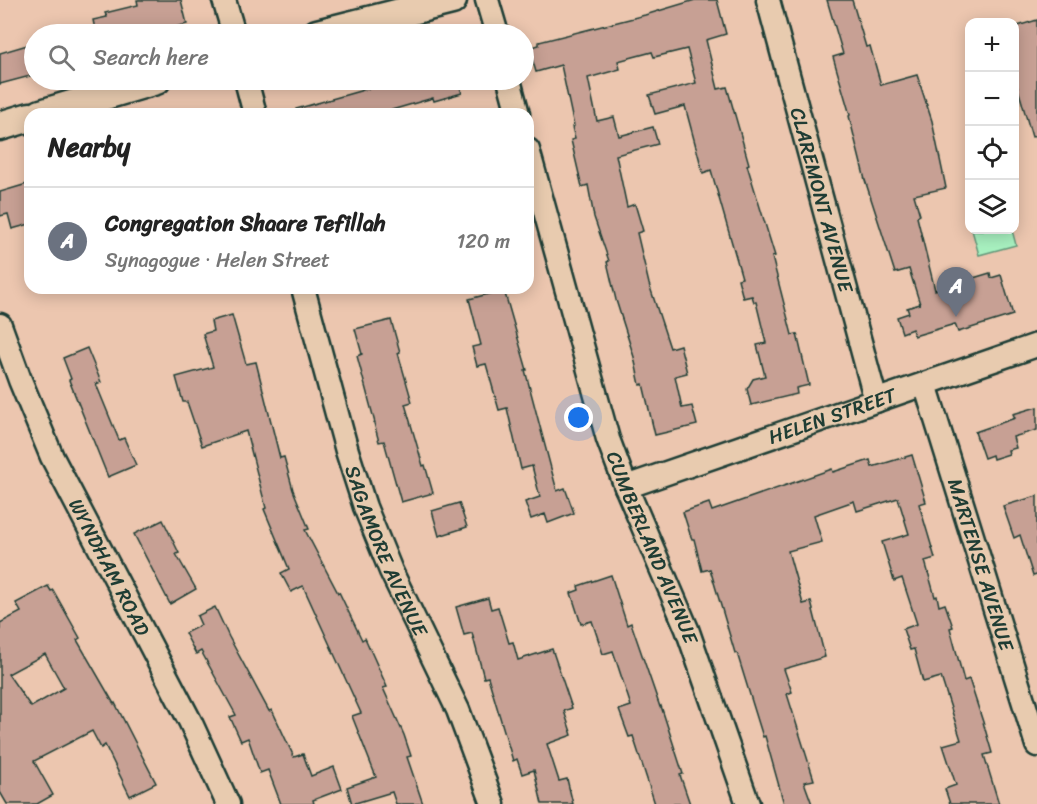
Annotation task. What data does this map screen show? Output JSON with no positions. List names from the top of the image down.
{
  "streets": {
    "street": [
      "CLAREMONT AVENUE",
      "HELEN STREET",
      "CUMBERLAND AVENUE",
      "SAGAMORE AVENUE",
      "MARTENSE AVENUE",
      "WYNDHAM ROAD"
    ]
  },
  "crossings": [
    ["CLAREMONT AVENUE", "HELEN STREET"],
    ["HELEN STREET", "CUMBERLAND AVENUE"],
    ["HELEN STREET", "MARTENSE AVENUE"]
  ],
  "page": {
    "map_buttons": ["+", "−"],
    "search": "Search here",
    "heading": "Nearby",
    "list": [
      {
        "mark": "A",
        "name": "Congregation Shaare Tefillah",
        "note": "Synagogue · Helen Street",
        "value": "120 m"
      }
    ],
    "pins": "A"
  }
}
